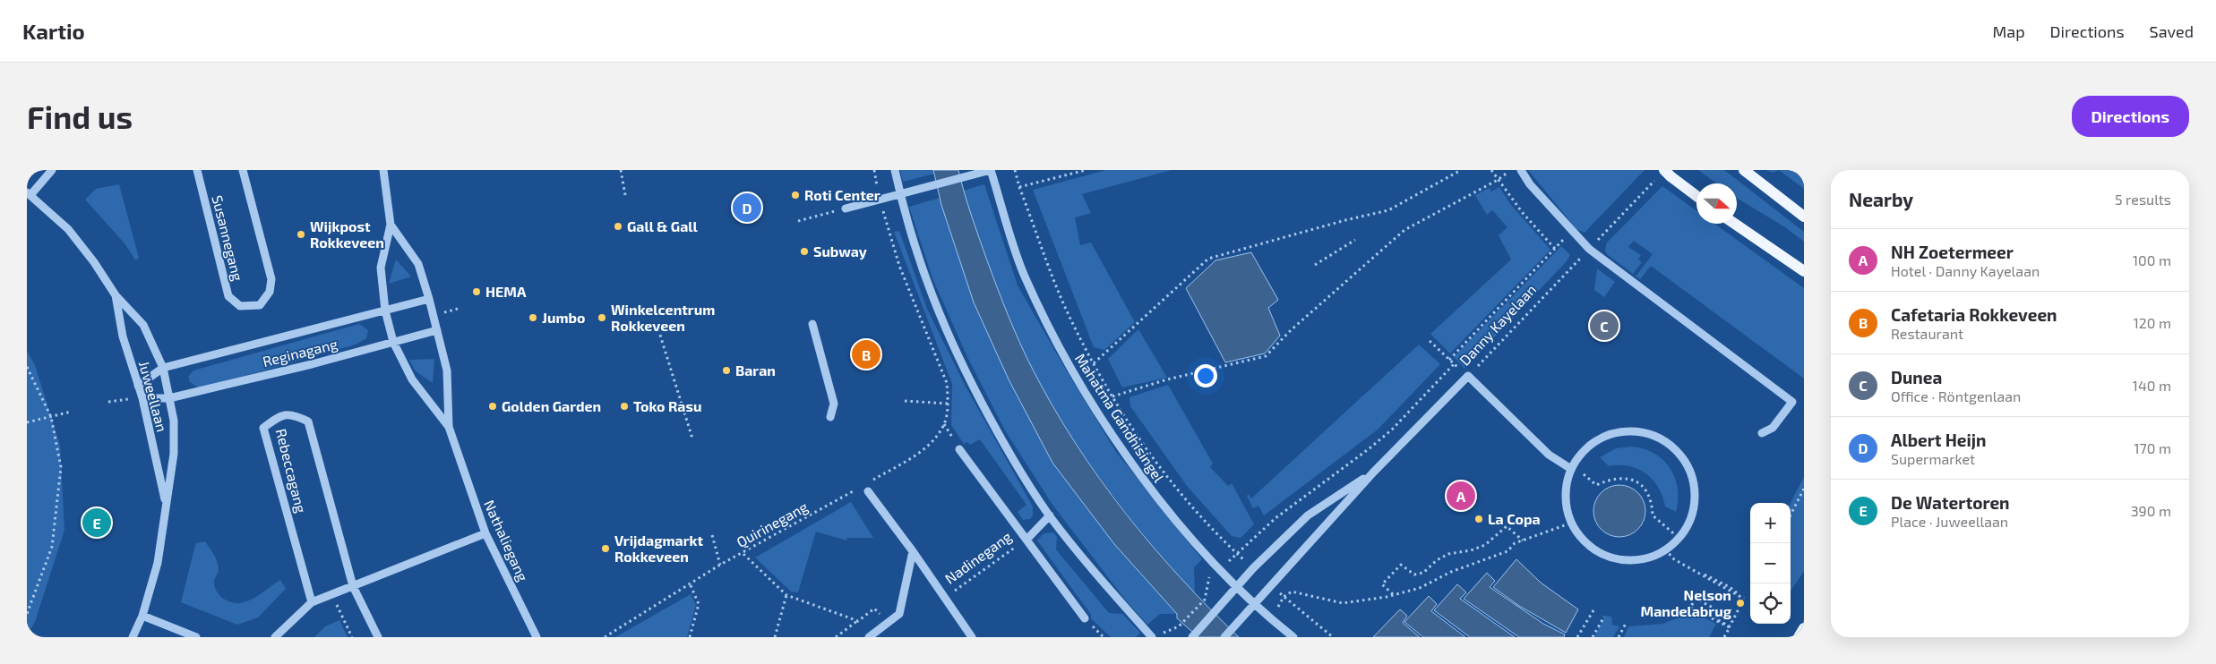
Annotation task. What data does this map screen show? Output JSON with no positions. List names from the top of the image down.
{
  "streets": {
    "street": [
      "Susannegang",
      "Danny Kayelaan",
      "Reginagang",
      "Juweellaan",
      "Mahatma Gandhisingel",
      "Rebeccagang",
      "Nathaliegang",
      "Nadinegang"
    ],
    "path": ["Quirinegang"]
  },
  "crossings": [
    ["Danny Kayelaan", "Mahatma Gandhisingel"],
    ["Reginagang", "Juweellaan"],
    ["Reginagang", "Nathaliegang"]
  ],
  "places": [
    "Roti Center",
    "Gall & Gall",
    "Wijkpost Rokkeveen",
    "Subway",
    "HEMA",
    "Jumbo",
    "Winkelcentrum Rokkeveen",
    "Baran",
    "Golden Garden",
    "Toko Rasu",
    "La Copa",
    "Vrijdagmarkt Rokkeveen",
    "Nelson Mandelabrug"
  ],
  "north": "right",
  "page": {
    "header": "Kartio",
    "nav": ["Map", "Directions", "Saved"],
    "buttons": "Directions",
    "title": "Find us",
    "heading": ["Nearby", "5 results"],
    "pins": [
      "D",
      "C",
      "B",
      "A",
      "E"
    ],
    "list": [
      {
        "mark": "A",
        "name": "NH Zoetermeer",
        "note": "Hotel · Danny Kayelaan",
        "value": "100 m"
      },
      {
        "mark": "B",
        "name": "Cafetaria Rokkeveen",
        "note": "Restaurant",
        "value": "120 m"
      },
      {
        "mark": "C",
        "name": "Dunea",
        "note": "Office · Röntgenlaan",
        "value": "140 m"
      },
      {
        "mark": "D",
        "name": "Albert Heijn",
        "note": "Supermarket",
        "value": "170 m"
      },
      {
        "mark": "E",
        "name": "De Watertoren",
        "note": "Place · Juweellaan",
        "value": "390 m"
      }
    ],
    "map_buttons": ["+", "−"]
  }
}
